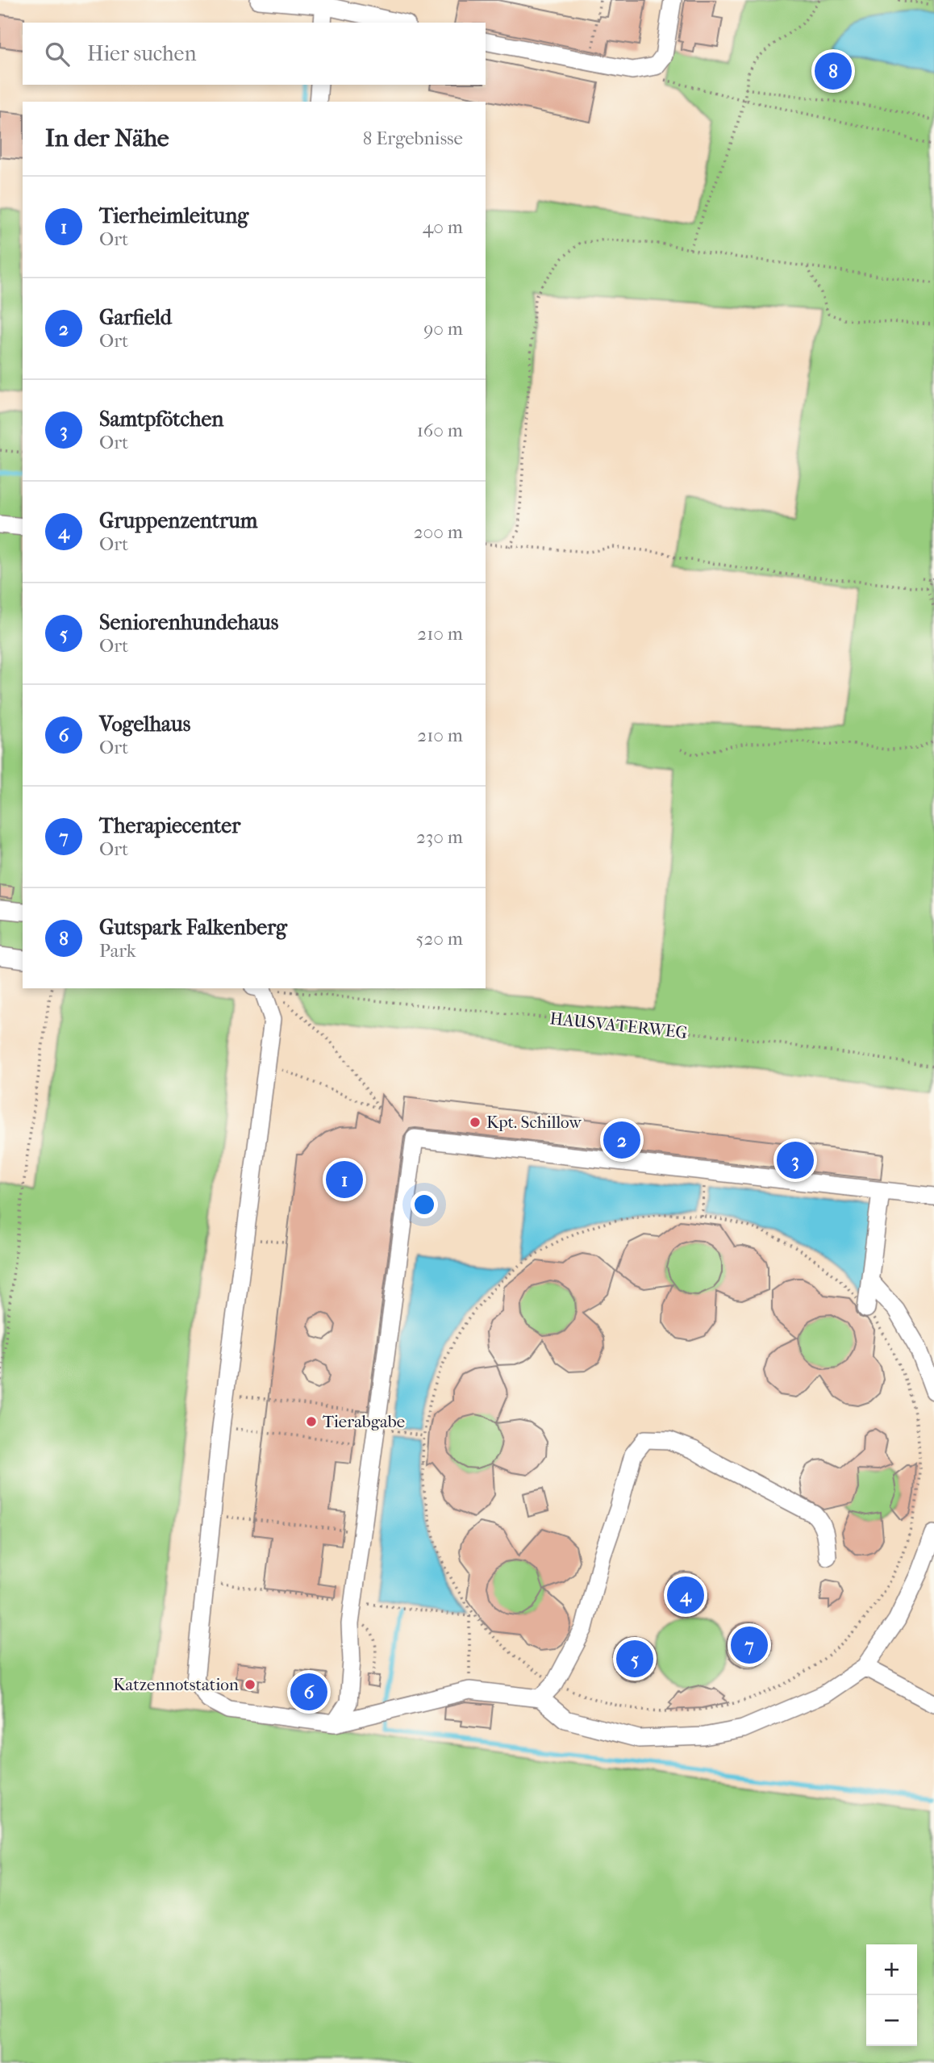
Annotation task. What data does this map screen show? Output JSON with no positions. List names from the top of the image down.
{
  "streets": {
    "path": ["HAUSVATERWEG"]
  },
  "places": ["Kpt. Schillow", "Tierabgabe", "Katzennotstation"],
  "page": {
    "search": "Hier suchen",
    "pins": [
      "8",
      "2",
      "3",
      "1",
      "4",
      "7",
      "5",
      "6"
    ],
    "heading": ["In der Nähe", "8 Ergebnisse"],
    "list": [
      {
        "mark": "1",
        "name": "Tierheimleitung",
        "note": "Ort",
        "value": "40 m"
      },
      {
        "mark": "2",
        "name": "Garfield",
        "note": "Ort",
        "value": "90 m"
      },
      {
        "mark": "3",
        "name": "Samtpfötchen",
        "note": "Ort",
        "value": "160 m"
      },
      {
        "mark": "4",
        "name": "Gruppenzentrum",
        "note": "Ort",
        "value": "200 m"
      },
      {
        "mark": "5",
        "name": "Seniorenhundehaus",
        "note": "Ort",
        "value": "210 m"
      },
      {
        "mark": "6",
        "name": "Vogelhaus",
        "note": "Ort",
        "value": "210 m"
      },
      {
        "mark": "7",
        "name": "Therapiecenter",
        "note": "Ort",
        "value": "230 m"
      },
      {
        "mark": "8",
        "name": "Gutspark Falkenberg",
        "note": "Park",
        "value": "520 m"
      }
    ],
    "map_buttons": ["+", "−"]
  }
}
